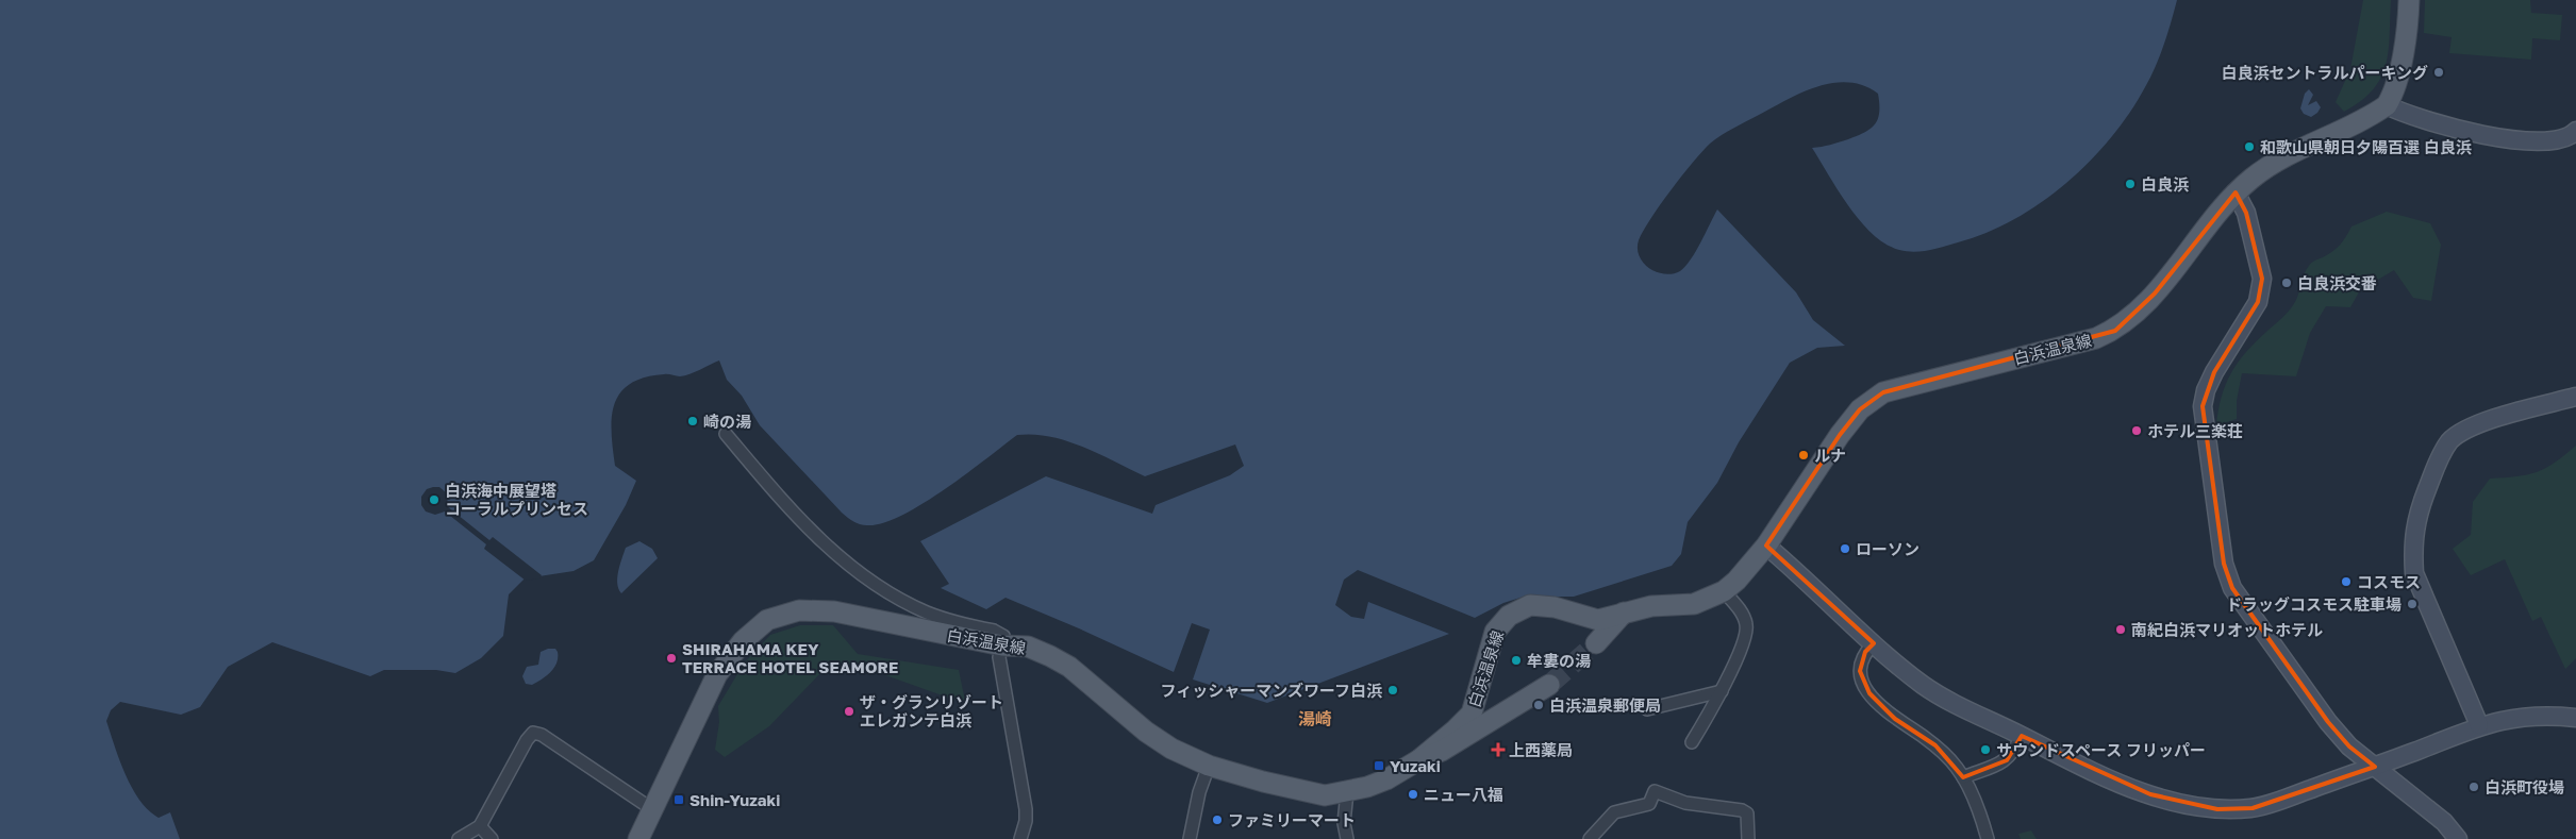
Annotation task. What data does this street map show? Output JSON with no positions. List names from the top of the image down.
{
  "streets": {
    "main road": ["白浜温泉線"]
  },
  "districts": ["湯崎"],
  "places": {
    "other": [
      "白良浜セントラルパーキング",
      "和歌山県朝日夕陽百選 白良浜",
      "白良浜",
      "白良浜交番",
      "崎の湯",
      "ホテル三楽荘",
      "ルナ",
      "白浜海中展望塔 コーラルプリンセス",
      "ローソン",
      "コスモス",
      "ドラッグコスモス駐車場",
      "南紀白浜マリオットホテル",
      "SHIRAHAMA KEY TERRACE HOTEL SEAMORE",
      "牟婁の湯",
      "フィッシャーマンズワーフ白浜",
      "白浜温泉郵便局",
      "ザ・グランリゾート エレガンテ白浜",
      "サウンドスペース フリッパー",
      "白浜町役場",
      "ニュー八福",
      "ファミリーマート"
    ],
    "health": ["上西薬局"],
    "transit": ["Yuzaki", "Shin-Yuzaki"]
  }
}
